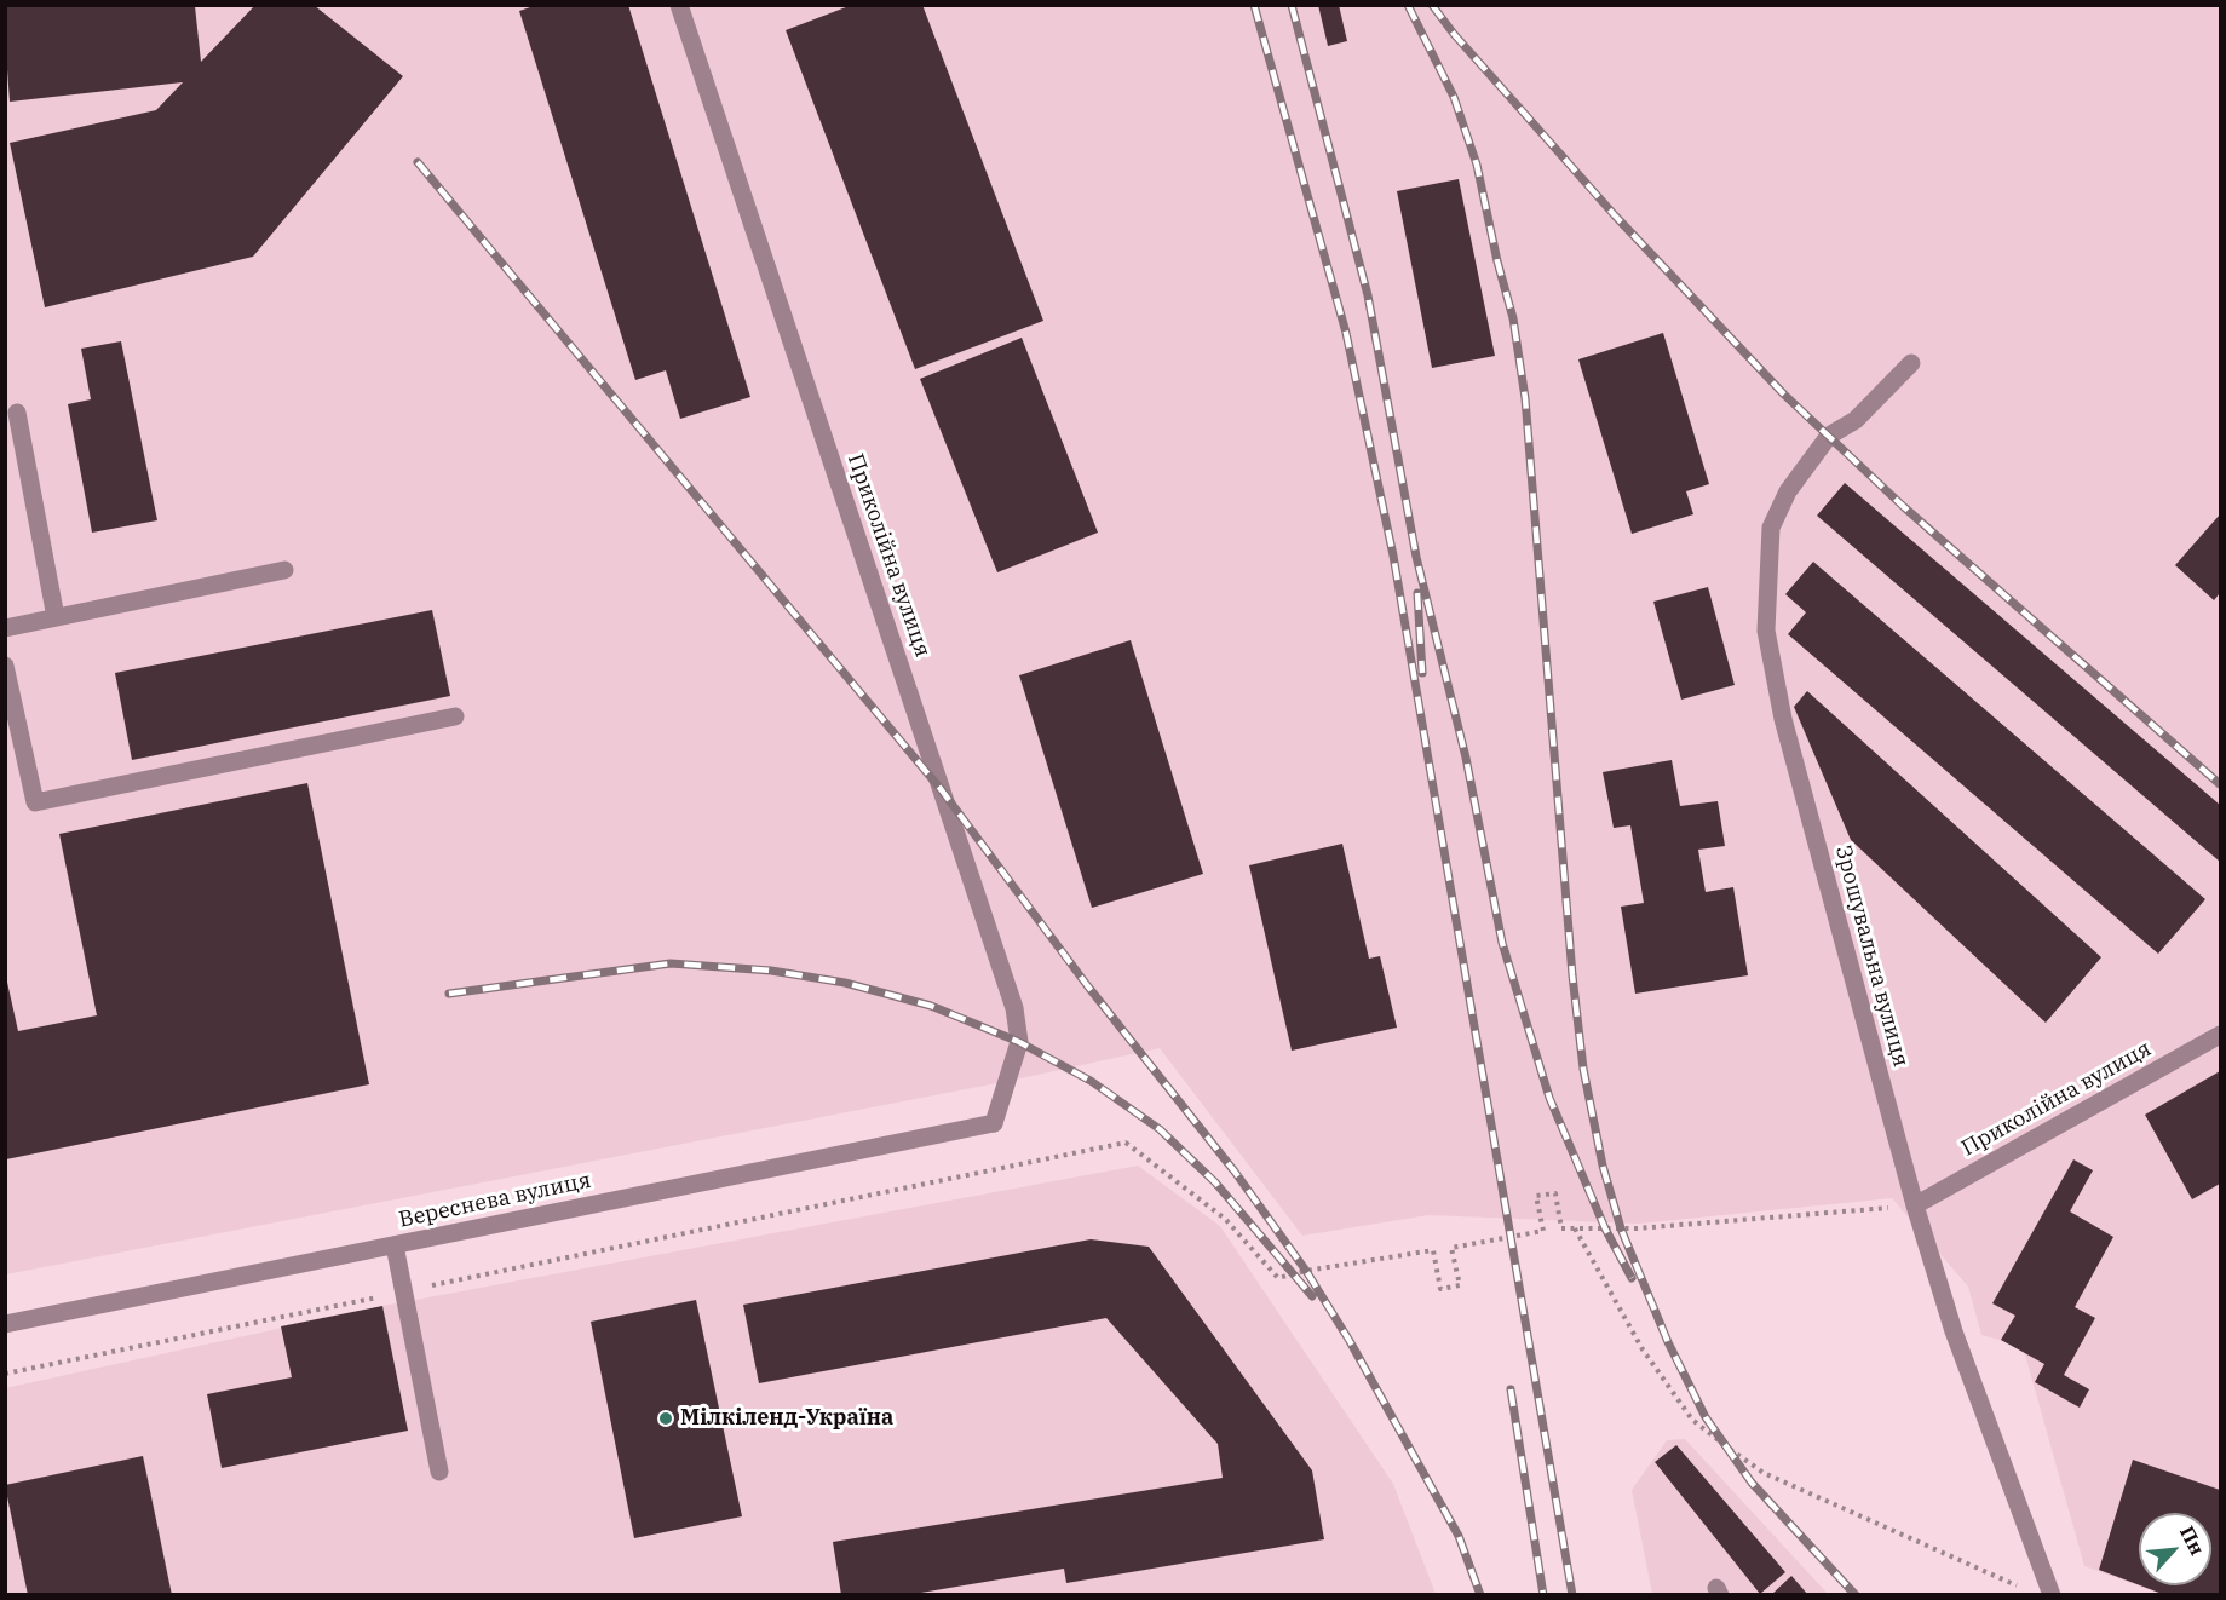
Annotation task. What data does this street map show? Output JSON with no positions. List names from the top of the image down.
{
  "streets": {
    "street": ["Приколійна вулиця", "Зрошувальна вулиця", "Вереснева вулиця"]
  },
  "crossings": [
    ["Приколійна вулиця", "Зрошувальна вулиця"],
    ["Приколійна вулиця", "Вереснева вулиця"]
  ],
  "places": ["Мілкіленд-Україна"],
  "north": "top right"
}
